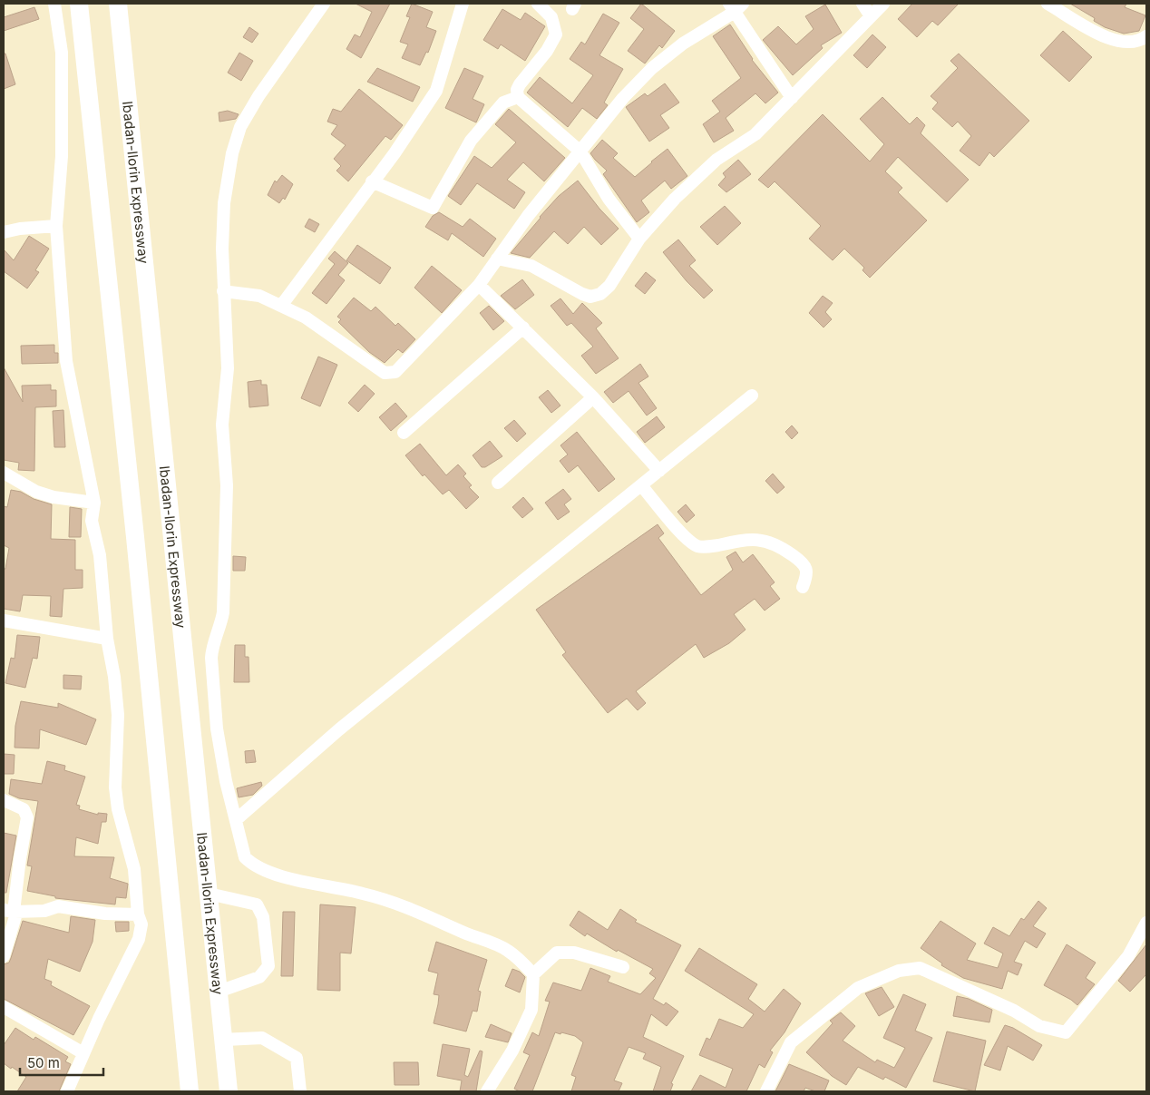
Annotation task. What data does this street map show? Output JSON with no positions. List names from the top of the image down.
{
  "streets": {
    "highway": ["Ibadan-Ilorin Expressway"]
  },
  "scale_bar": "50 m"
}
